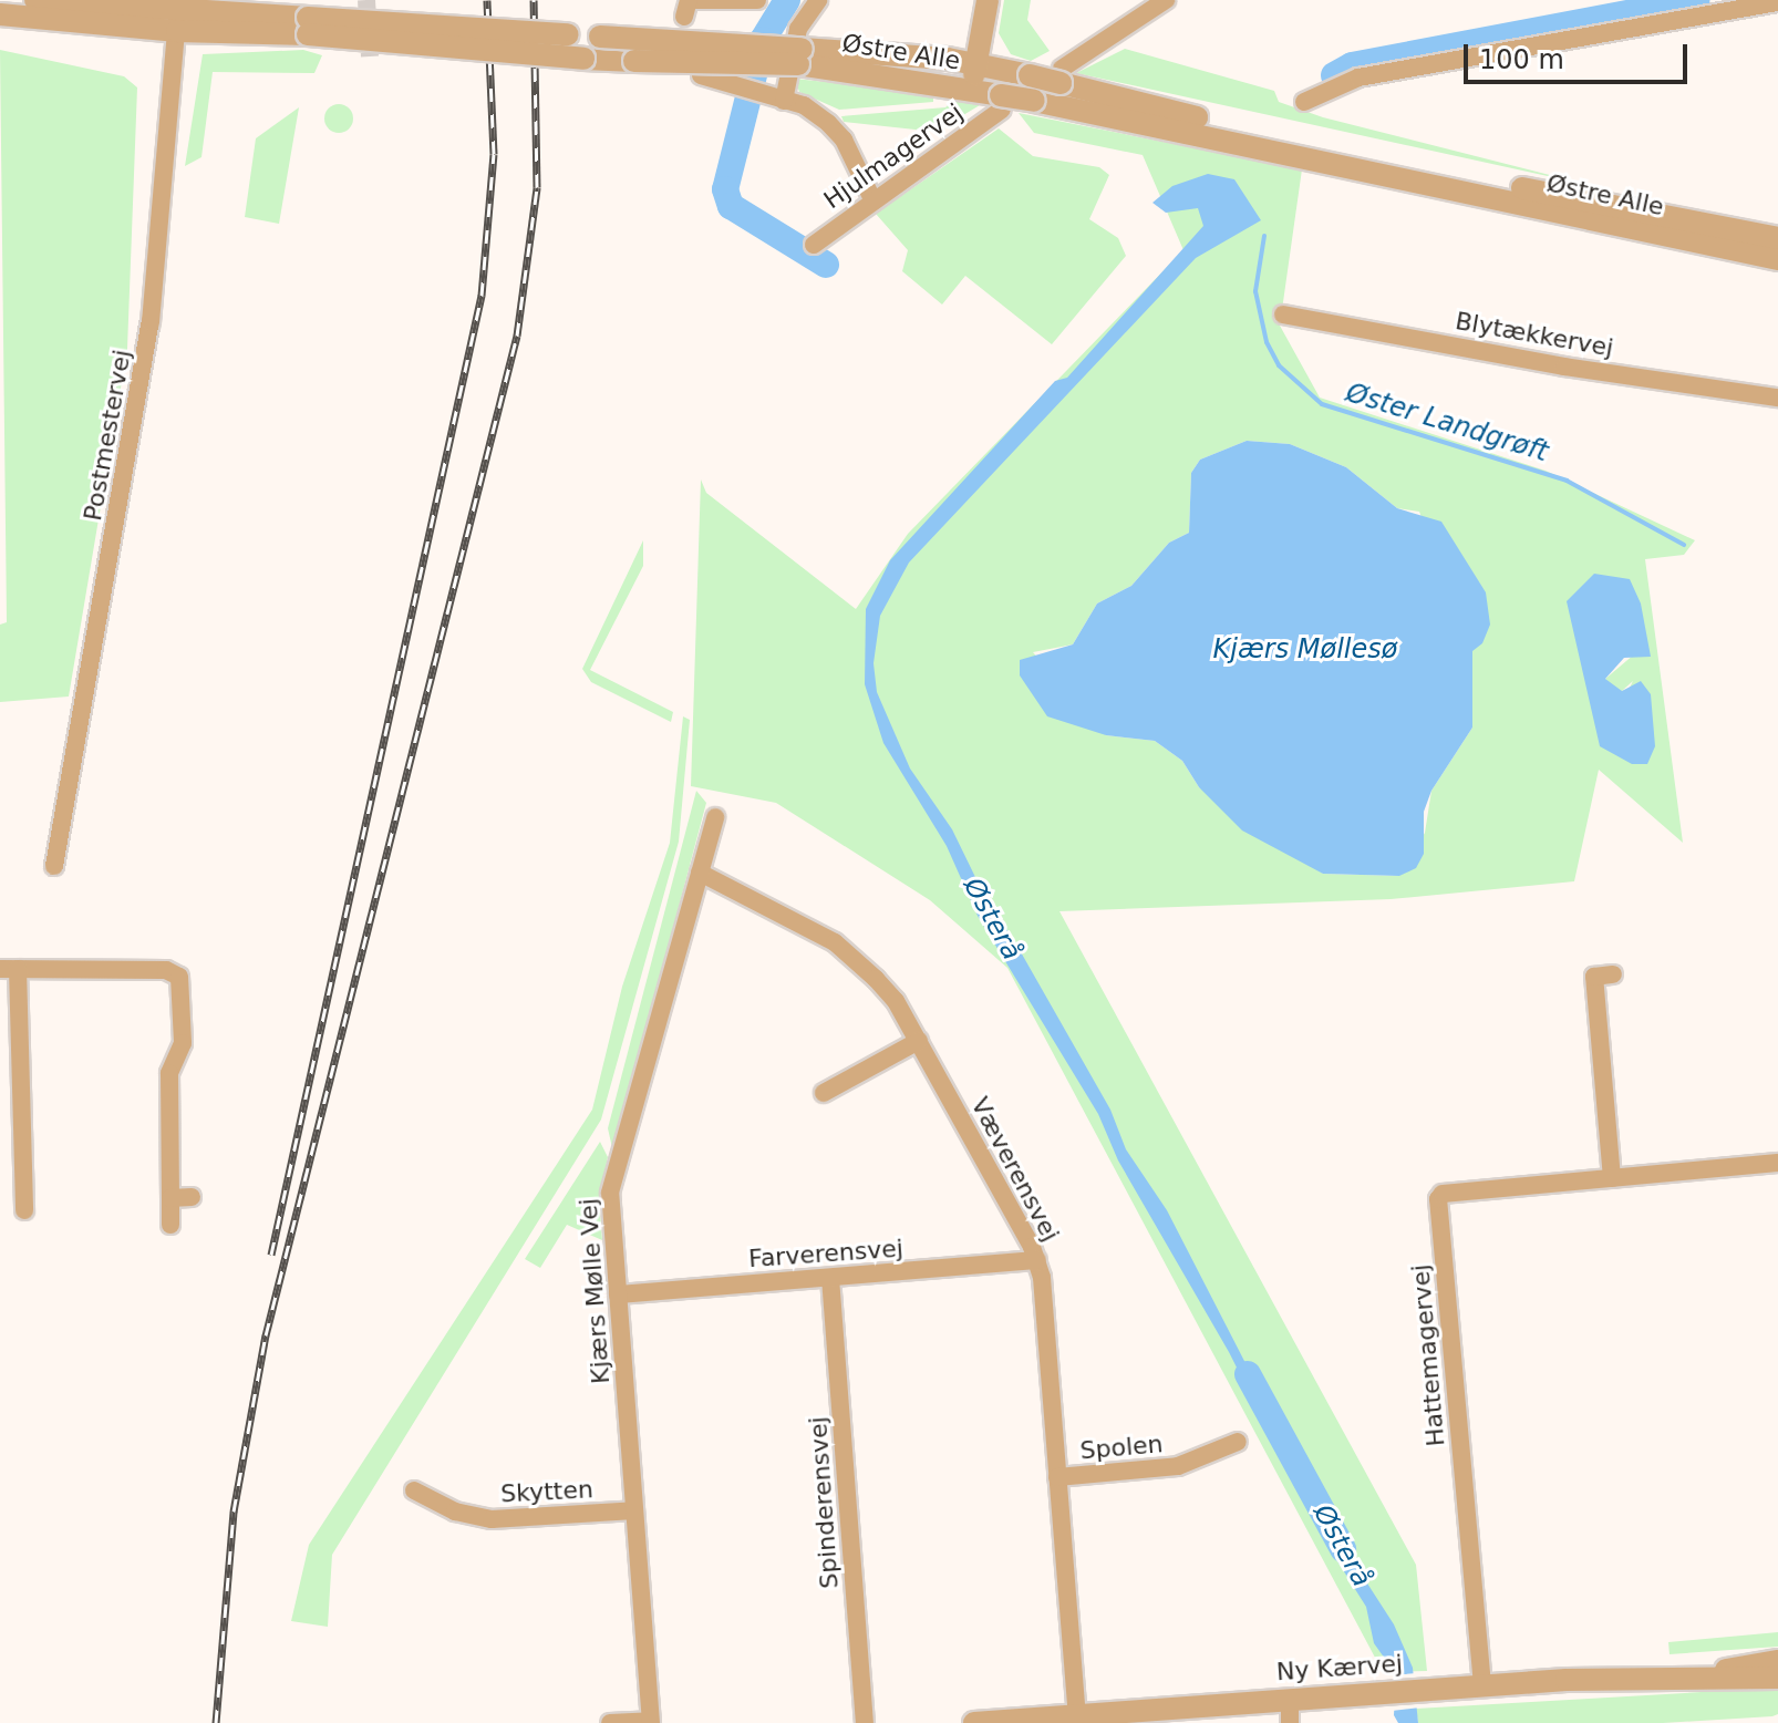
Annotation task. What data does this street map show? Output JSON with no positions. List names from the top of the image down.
{
  "streets": {
    "street": [
      "Østre Alle",
      "Hjulmagervej",
      "Blytækkervej",
      "Postmestervej",
      "Væverensvej",
      "Farverensvej",
      "Kjærs Mølle Vej",
      "Hattemagervej",
      "Spolen",
      "Skytten",
      "Spinderensvej",
      "Ny Kærvej"
    ]
  },
  "crossings": [
    ["Østre Alle", "Hjulmagervej"],
    ["Østre Alle", "Postmestervej"],
    ["Væverensvej", "Farverensvej"],
    ["Væverensvej", "Kjærs Mølle Vej"],
    ["Væverensvej", "Spolen"],
    ["Væverensvej", "Ny Kærvej"],
    ["Farverensvej", "Kjærs Mølle Vej"],
    ["Farverensvej", "Spinderensvej"],
    ["Kjærs Mølle Vej", "Skytten"],
    ["Hattemagervej", "Ny Kærvej"]
  ],
  "water": ["Øster Landgrøft", "Kjærs Møllesø", "Østerå"],
  "scale_bar": "100 m"
}
